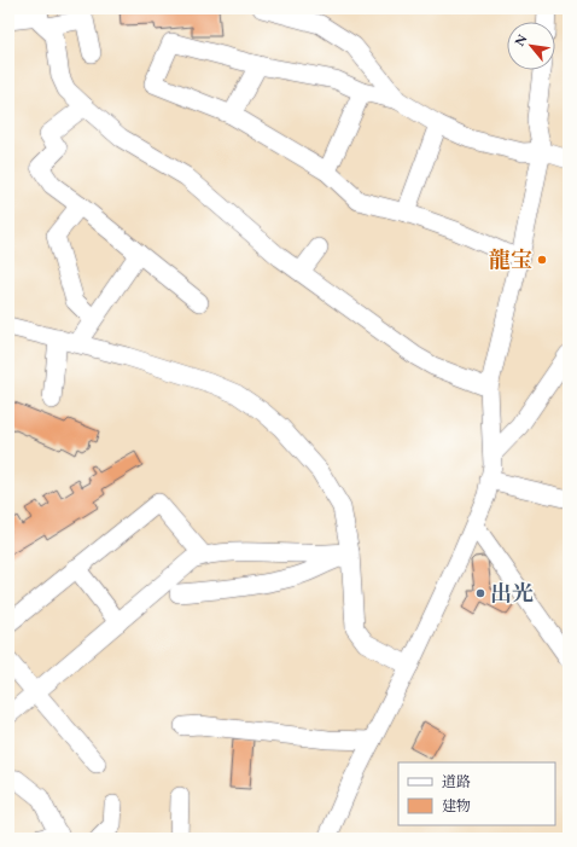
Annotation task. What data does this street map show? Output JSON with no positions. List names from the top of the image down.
{
  "places": ["龍宝", "出光"],
  "legend": ["道路", "建物"],
  "north": "top left"
}
